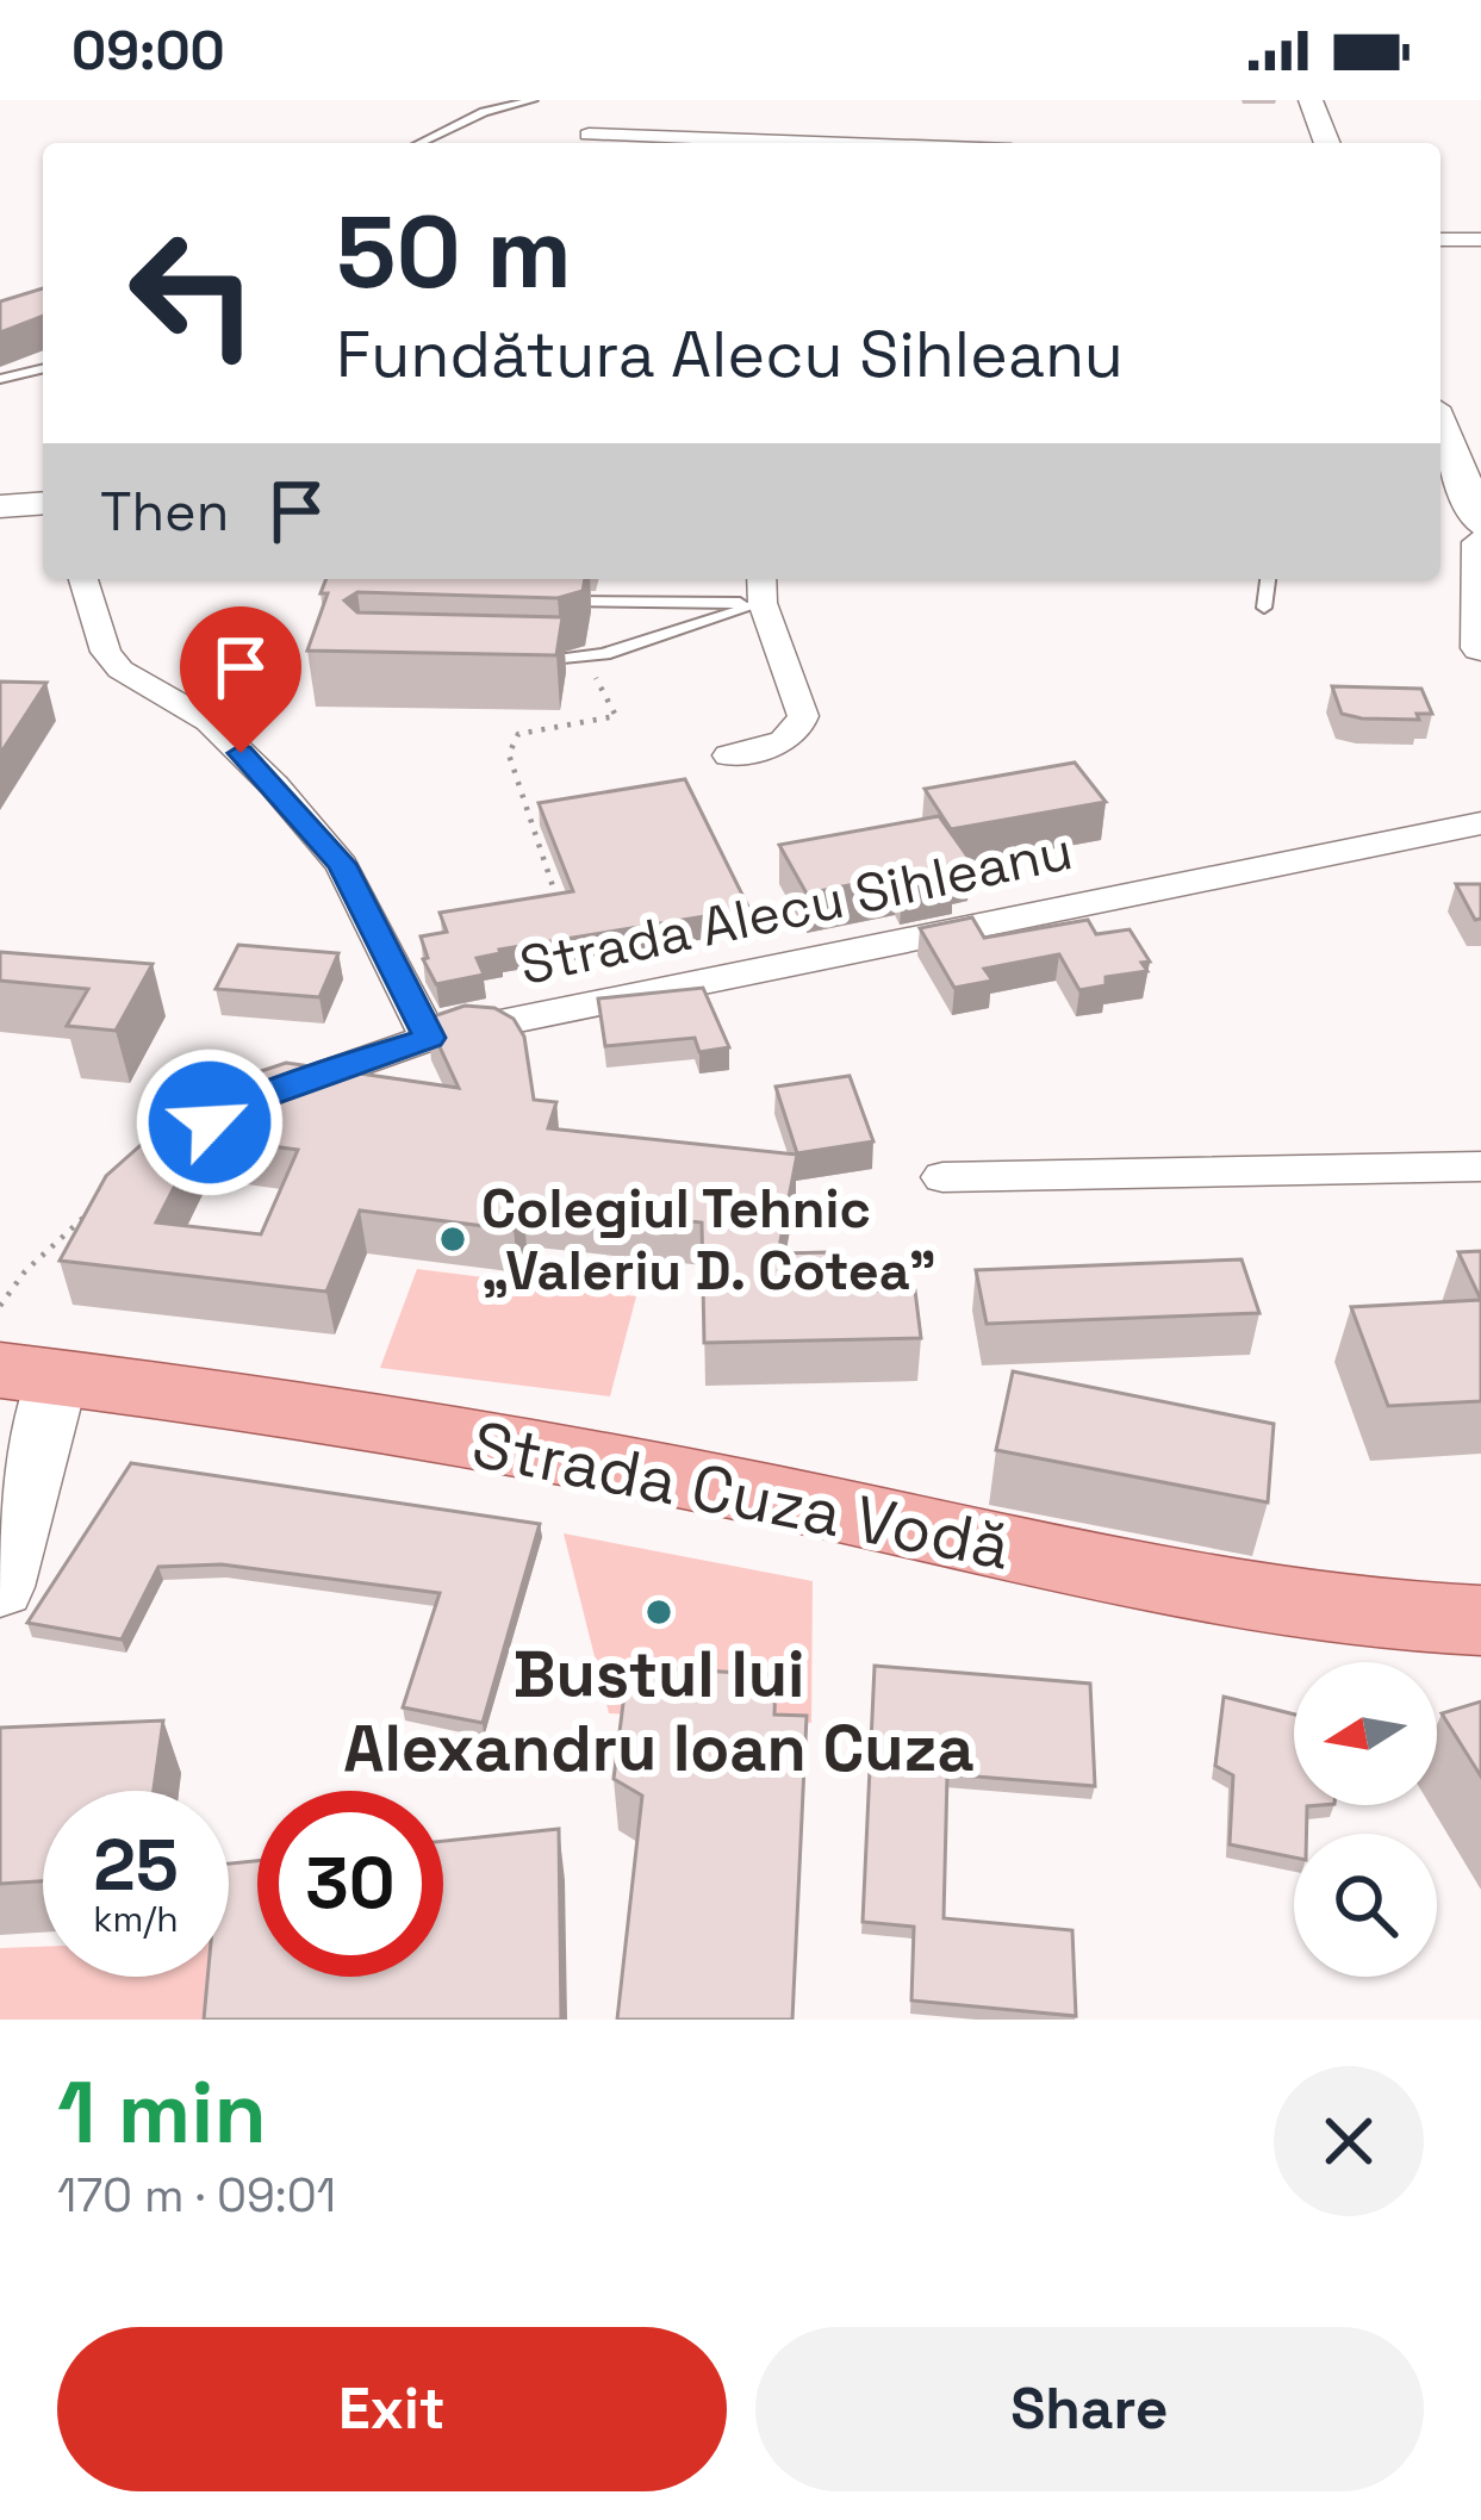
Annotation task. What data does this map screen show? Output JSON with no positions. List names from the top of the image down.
{
  "streets": {
    "main road": ["Strada Cuza Vodă"],
    "street": ["Strada Alecu Sihleanu"]
  },
  "places": ["Colegiul Tehnic „Valeriu D. Cotea\"", "Bustul lui Alexandru Ioan Cuza"],
  "north": "left",
  "page": {
    "status": "09:00",
    "turn": ["50 m", "Fundătura Alecu Sihleanu"],
    "then": "Then",
    "speed": "25 km/h",
    "limit": "30",
    "heading": ["1 min", "170 m · 09:01"],
    "buttons": ["Exit", "Share"]
  }
}
